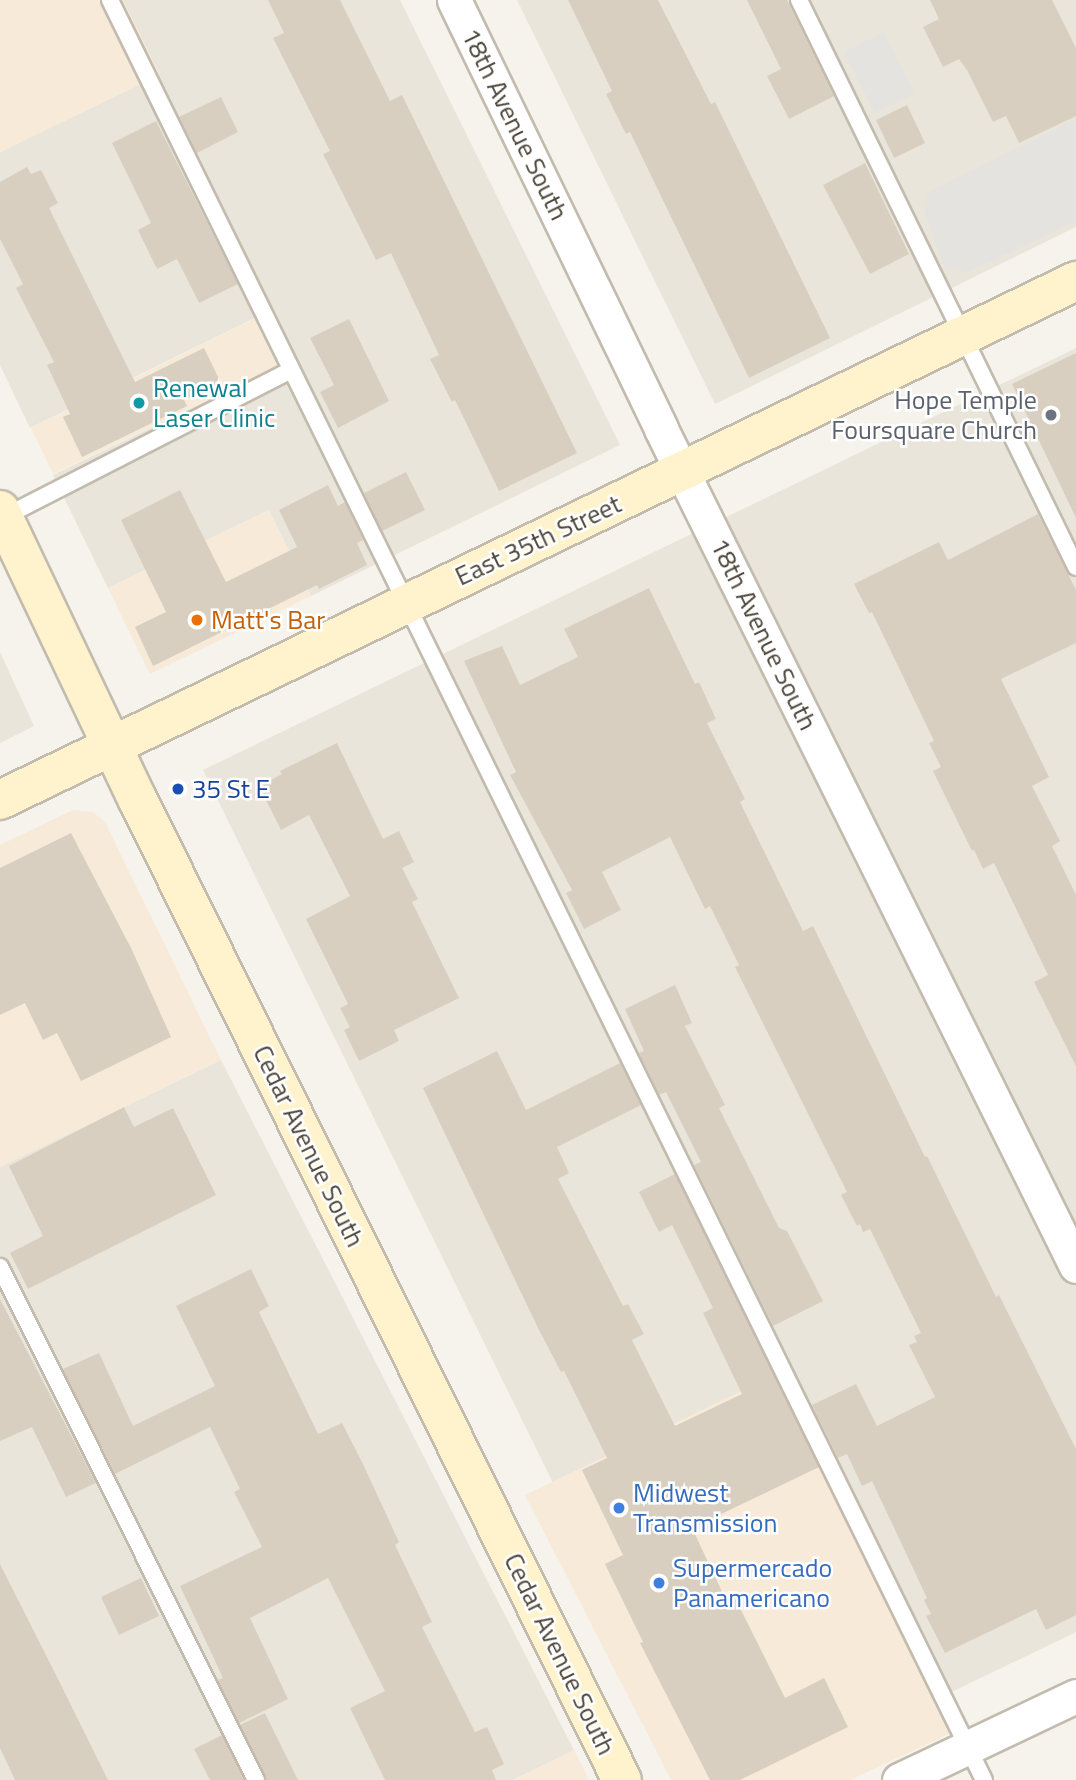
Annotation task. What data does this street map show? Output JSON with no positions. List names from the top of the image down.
{
  "streets": {
    "main road": ["East 35th Street", "Cedar Avenue South"],
    "street": ["18th Avenue South"]
  },
  "crossings": [
    ["18th Avenue South", "East 35th Street"],
    ["East 35th Street", "Cedar Avenue South"]
  ],
  "places": [
    "Renewal Laser Clinic",
    "Hope Temple Foursquare Church",
    "Matt's Bar",
    "35 St E",
    "Midwest Transmission",
    "Supermercado Panamericano"
  ]
}
